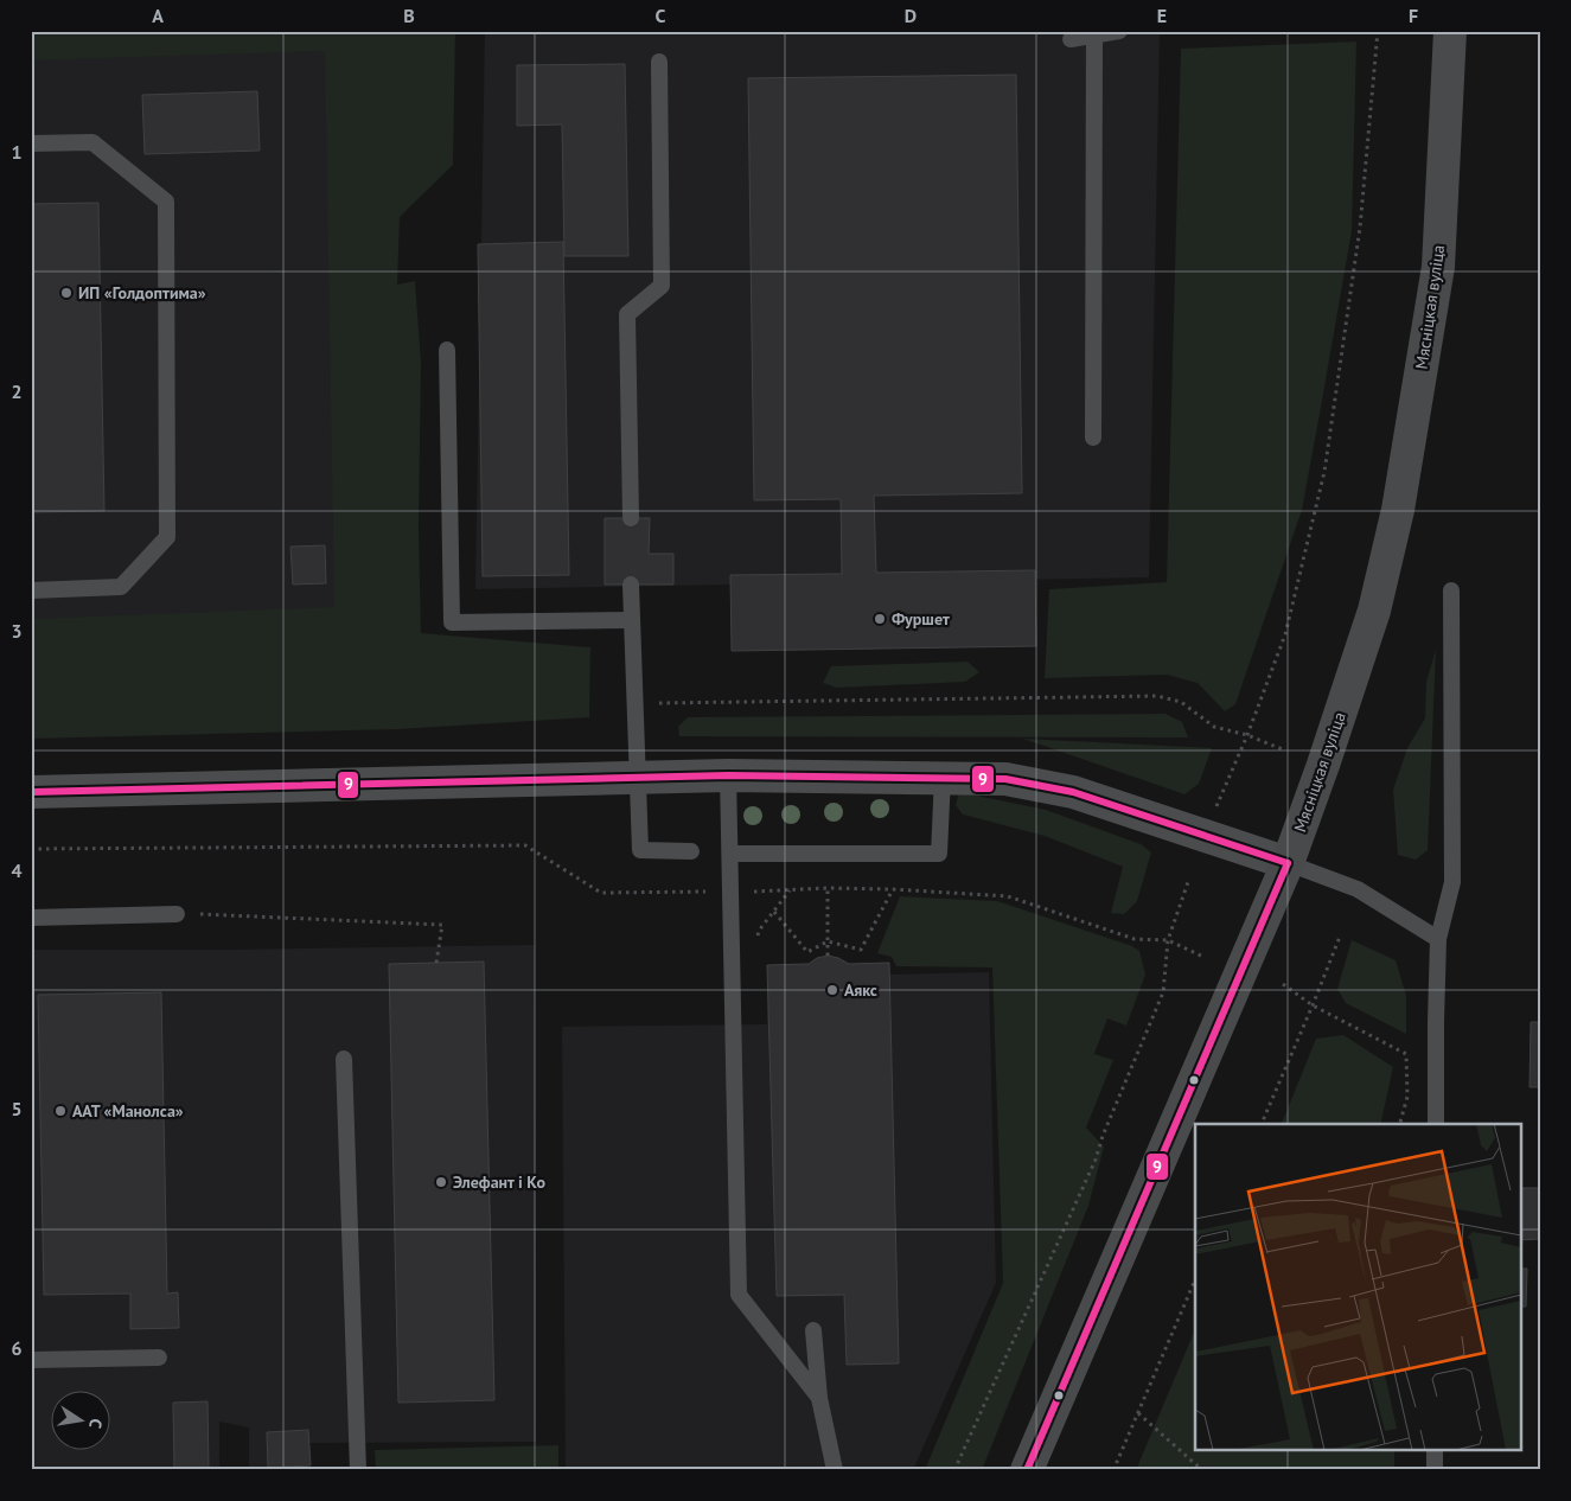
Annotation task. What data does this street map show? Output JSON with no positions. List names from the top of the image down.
{
  "streets": {
    "main road": ["Мясніцкая вуліца"]
  },
  "places": [
    "ИП «Голдоптима»",
    "Фуршет",
    "Аякс",
    "ААТ «Манолса»",
    "Элефант і Ко"
  ],
  "lines": ["transit line 9"],
  "north": "right",
  "grid": {
    "columns": [
      "A",
      "B",
      "C",
      "D",
      "E",
      "F"
    ],
    "rows": [
      "1",
      "2",
      "3",
      "4",
      "5",
      "6"
    ]
  }
}
